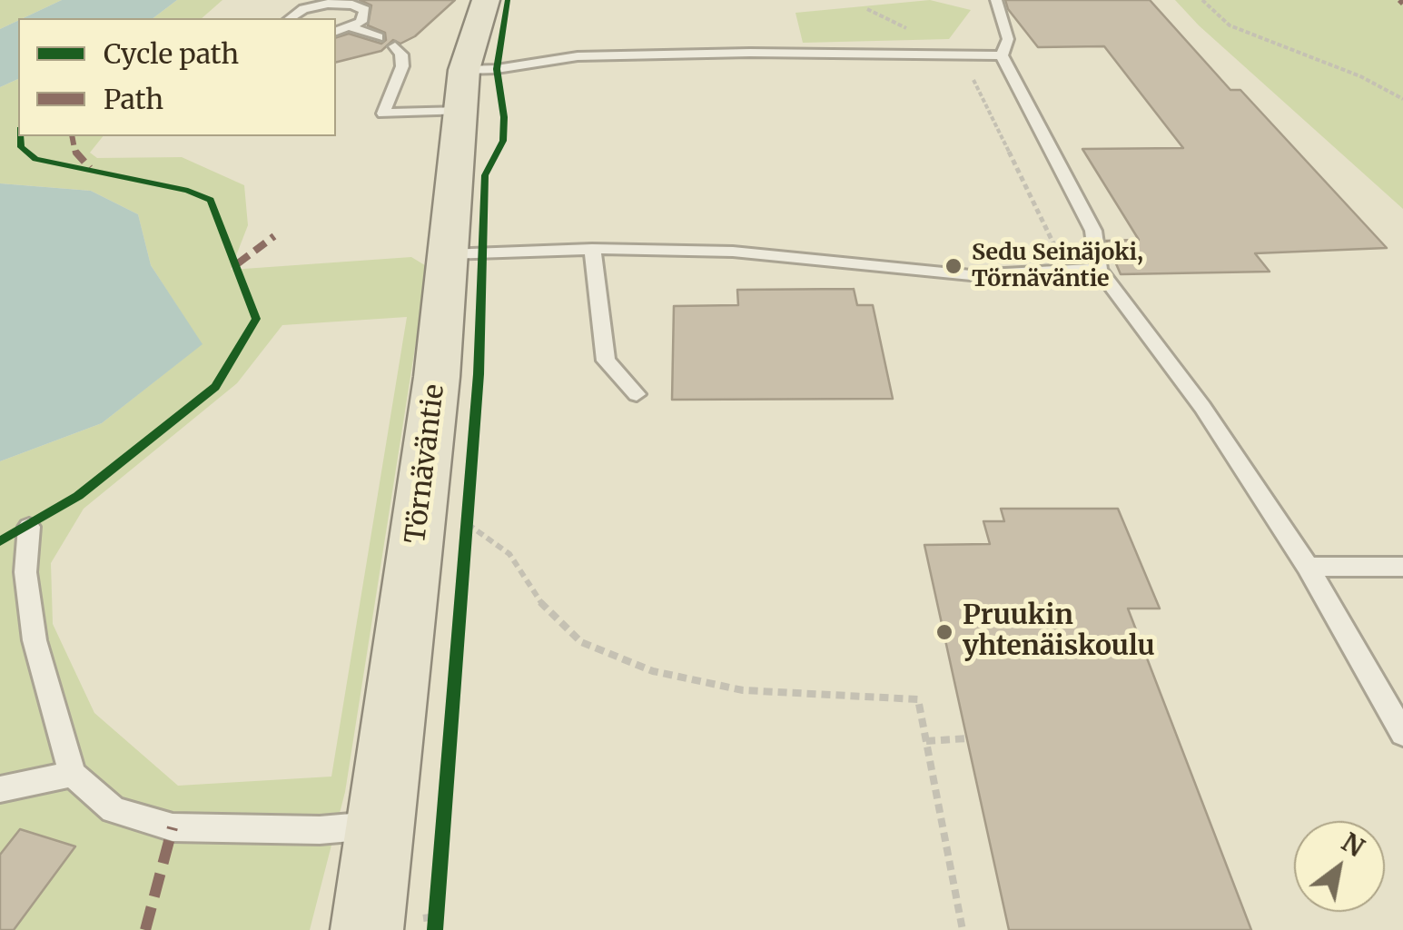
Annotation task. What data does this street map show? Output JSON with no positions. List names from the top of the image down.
{
  "streets": {
    "main road": ["Törnäväntie"]
  },
  "places": ["Sedu Seinäjoki, Törnäväntie", "Pruukin yhtenäiskoulu"],
  "legend": ["Cycle path", "Path"],
  "north": "top right"
}
